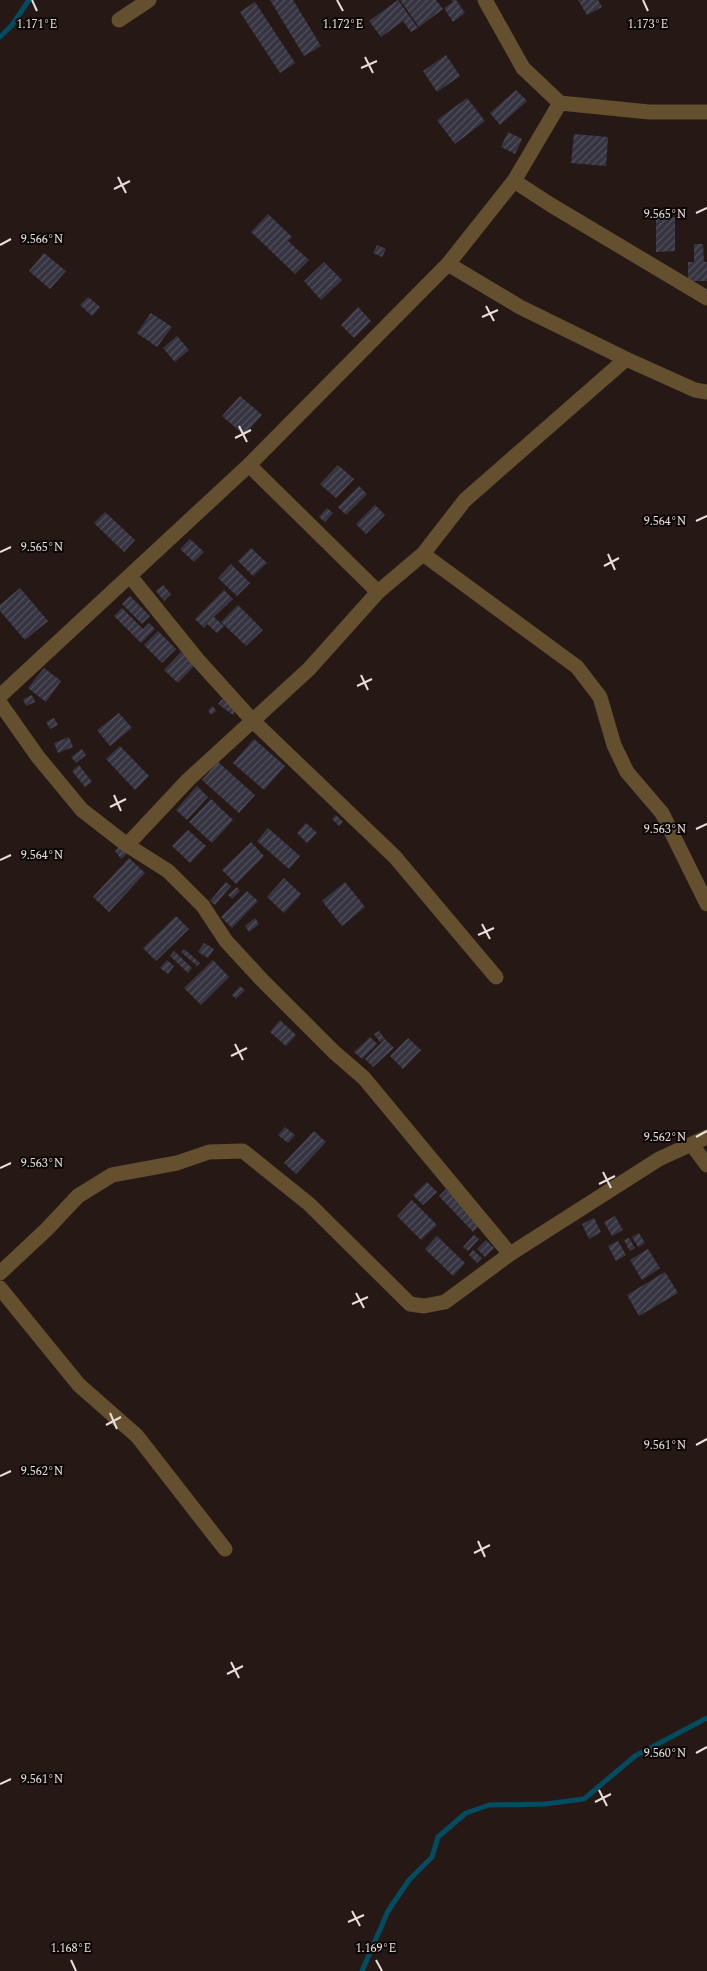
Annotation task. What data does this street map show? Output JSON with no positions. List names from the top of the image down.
{
  "coordinates": [
    "1.172°E",
    "1.173°E",
    "1.171°E",
    "9.565°N",
    "9.566°N",
    "9.564°N",
    "9.563°N",
    "9.562°N",
    "9.561°N",
    "9.560°N",
    "1.168°E",
    "1.169°E"
  ]
}
